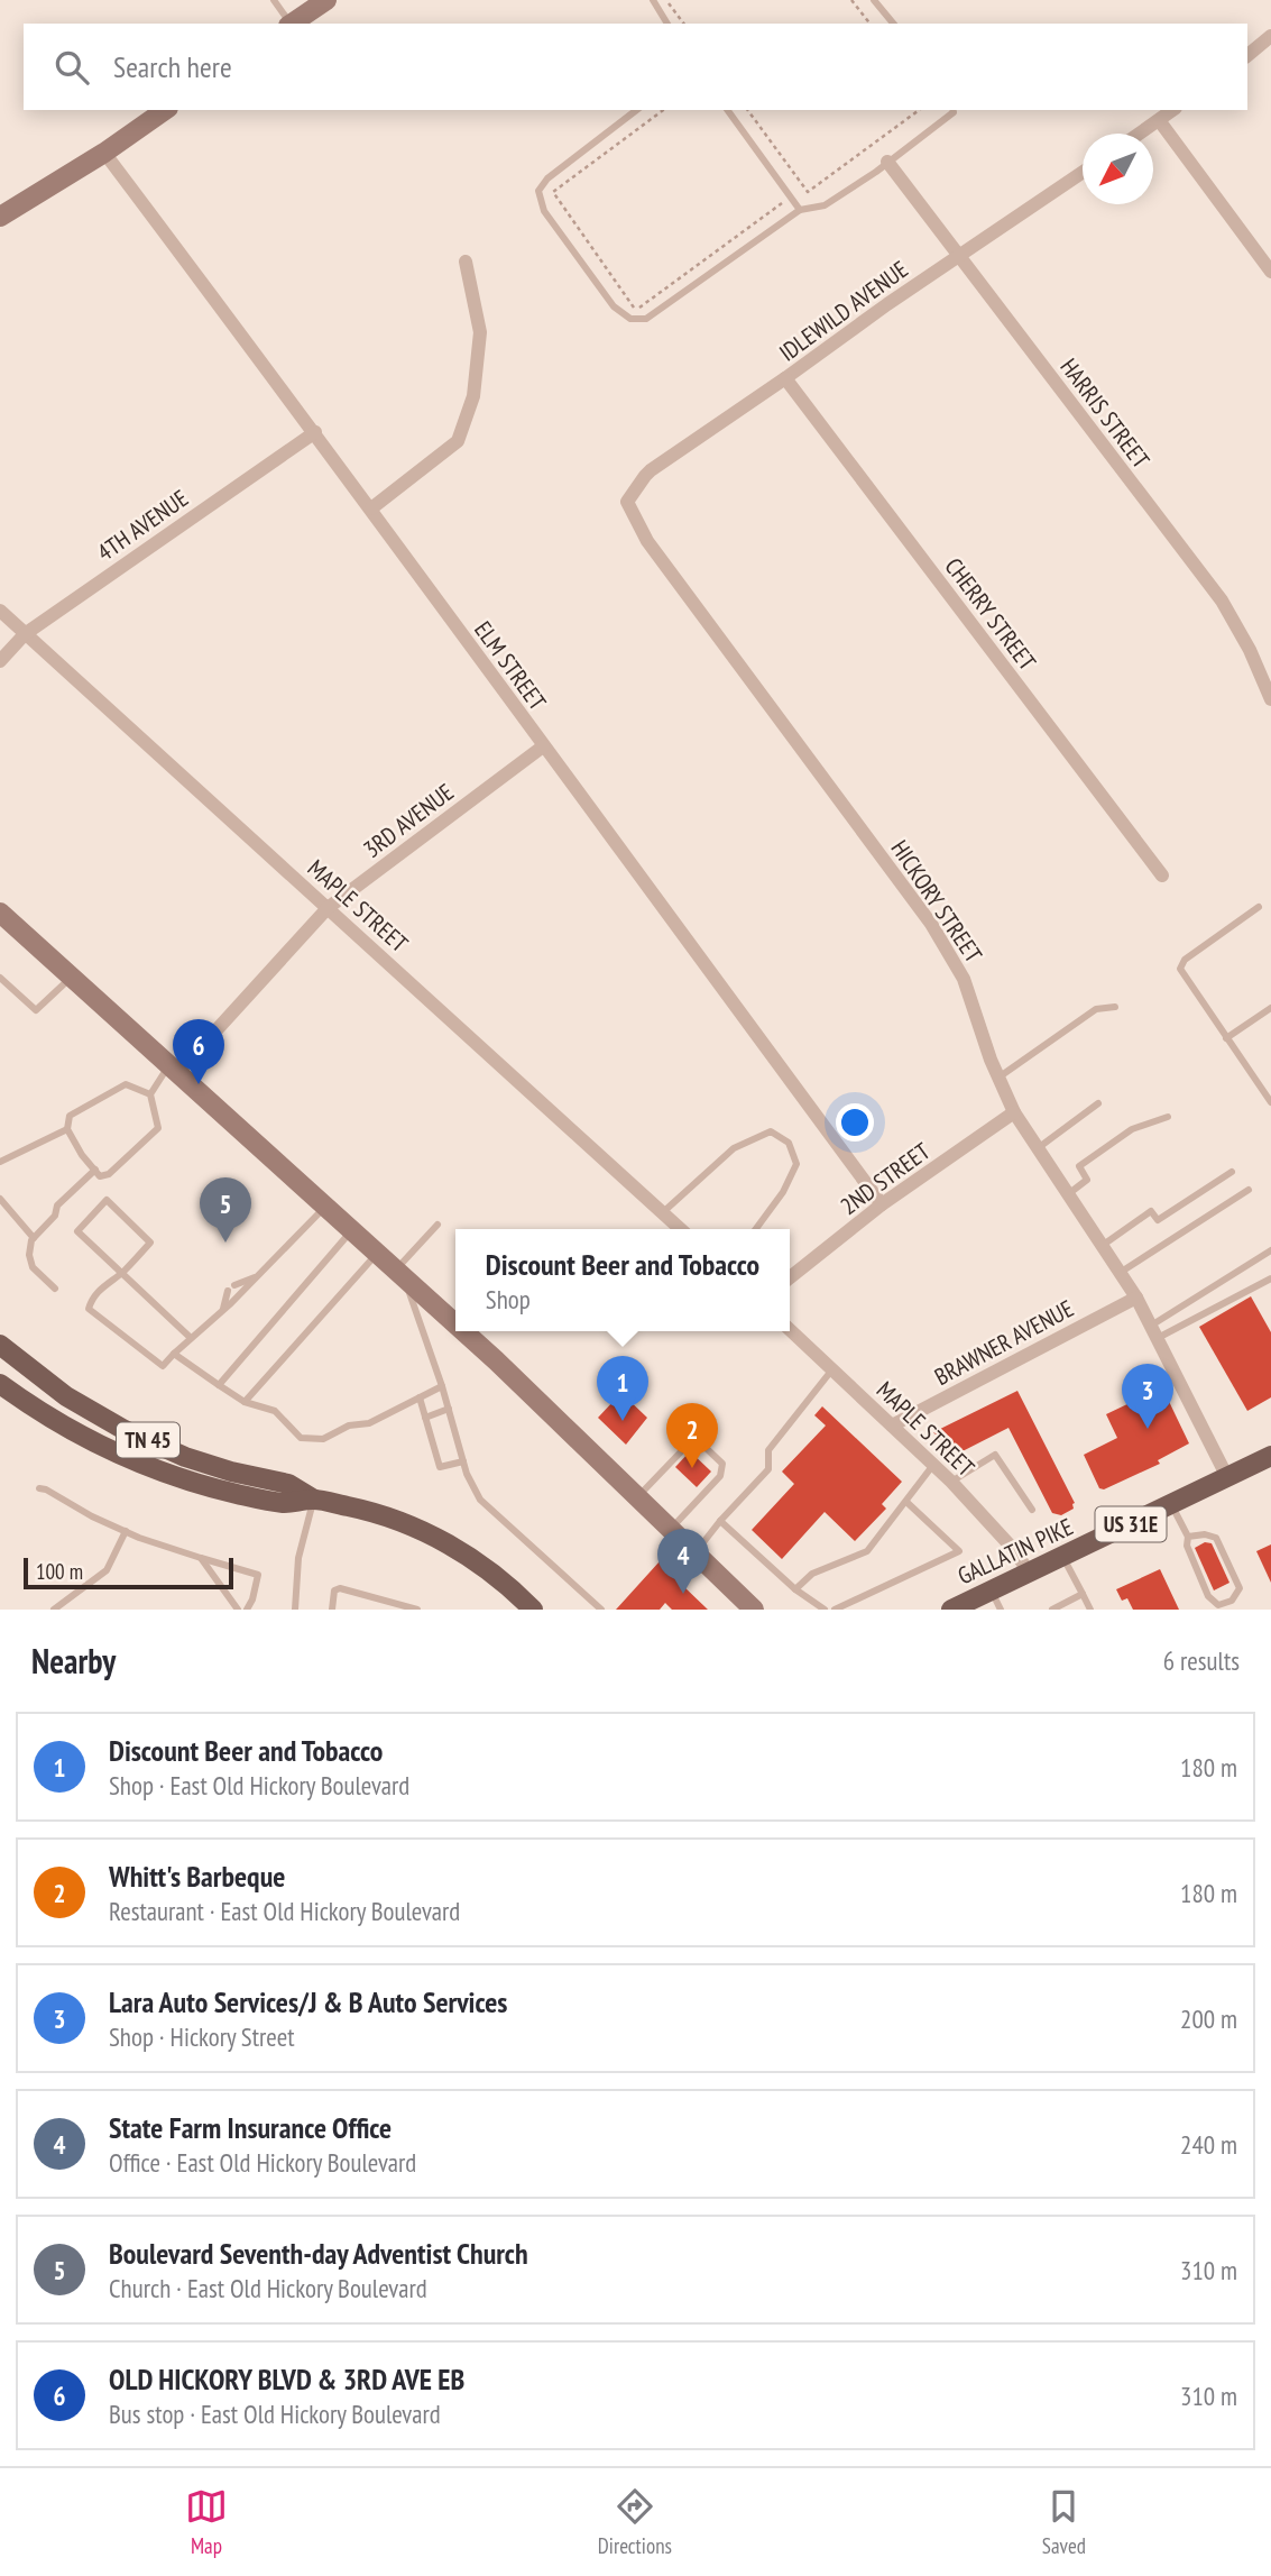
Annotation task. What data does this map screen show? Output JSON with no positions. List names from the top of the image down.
{
  "streets": {
    "main road": ["TN 45", "US 31E", "GALLATIN PIKE"],
    "street": [
      "IDLEWILD AVENUE",
      "HARRIS STREET",
      "4TH AVENUE",
      "CHERRY STREET",
      "ELM STREET",
      "3RD AVENUE",
      "HICKORY STREET",
      "MAPLE STREET",
      "2ND STREET",
      "BRAWNER AVENUE"
    ]
  },
  "crossings": [
    ["IDLEWILD AVENUE", "HARRIS STREET"],
    ["IDLEWILD AVENUE", "CHERRY STREET"],
    ["IDLEWILD AVENUE", "HICKORY STREET"],
    ["4TH AVENUE", "ELM STREET"],
    ["4TH AVENUE", "MAPLE STREET"],
    ["ELM STREET", "3RD AVENUE"],
    ["ELM STREET", "2ND STREET"],
    ["3RD AVENUE", "MAPLE STREET"],
    ["HICKORY STREET", "2ND STREET"],
    ["HICKORY STREET", "BRAWNER AVENUE"],
    ["HICKORY STREET", "GALLATIN PIKE"],
    ["MAPLE STREET", "BRAWNER AVENUE"],
    ["MAPLE STREET", "GALLATIN PIKE"]
  ],
  "scale_bar": "100 m",
  "north": "bottom left",
  "page": {
    "search": "Search here",
    "pins": [
      "6",
      "5",
      "1",
      "3",
      "2",
      "4"
    ],
    "popup": ["Discount Beer and Tobacco", "Shop"],
    "scale": "100 m",
    "heading": ["Nearby", "6 results"],
    "list": [
      {
        "mark": "1",
        "name": "Discount Beer and Tobacco",
        "note": "Shop · East Old Hickory Boulevard",
        "value": "180 m"
      },
      {
        "mark": "2",
        "name": "Whitt's Barbeque",
        "note": "Restaurant · East Old Hickory Boulevard",
        "value": "180 m"
      },
      {
        "mark": "3",
        "name": "Lara Auto Services/J & B Auto Services",
        "note": "Shop · Hickory Street",
        "value": "200 m"
      },
      {
        "mark": "4",
        "name": "State Farm Insurance Office",
        "note": "Office · East Old Hickory Boulevard",
        "value": "240 m"
      },
      {
        "mark": "5",
        "name": "Boulevard Seventh-day Adventist Church",
        "note": "Church · East Old Hickory Boulevard",
        "value": "310 m"
      },
      {
        "mark": "6",
        "name": "OLD HICKORY BLVD & 3RD AVE EB",
        "note": "Bus stop · East Old Hickory Boulevard",
        "value": "310 m"
      }
    ],
    "nav": ["Map", "Directions", "Saved"]
  }
}
